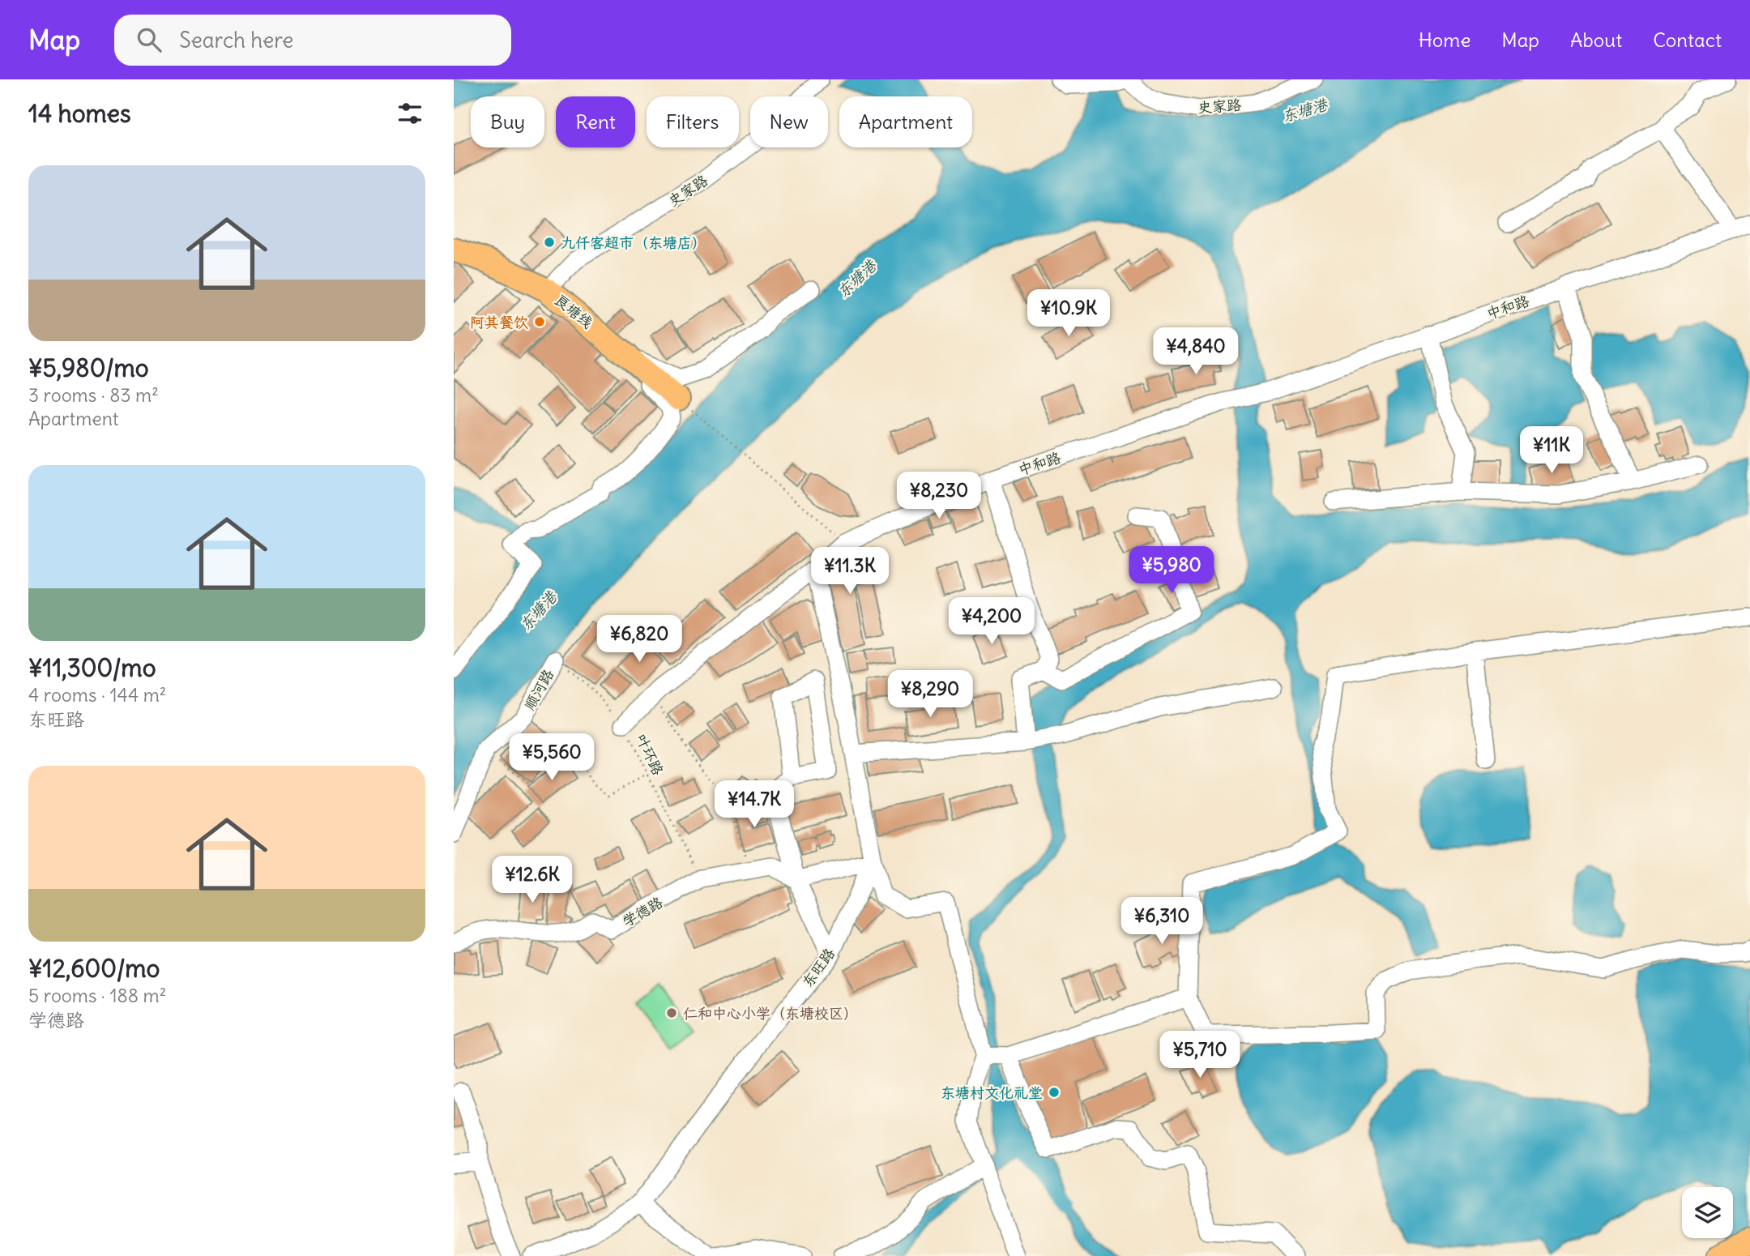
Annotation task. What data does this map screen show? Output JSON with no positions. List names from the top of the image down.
{
  "streets": {
    "main road": ["良塘线"],
    "street": [
      "史家路",
      "中和路",
      "顺河路",
      "学德路",
      "东旺路"
    ],
    "path": ["叶环路"]
  },
  "crossings": [
    ["史家路", "良塘线"],
    ["中和路", "叶环路"],
    ["顺河路", "叶环路"],
    ["叶环路", "学德路"]
  ],
  "water": ["东塘港"],
  "places": [
    "九仟客超市（东塘店）",
    "阿其餐饮",
    "仁和中心小学（东塘校区）",
    "东塘村文化礼堂"
  ],
  "page": {
    "header": "Map",
    "search": "Search here",
    "nav": [
      "Home",
      "Map",
      "About",
      "Contact"
    ],
    "heading": "14 homes",
    "chip": [
      "Buy",
      "Rent",
      "Filters",
      "New",
      "Apartment"
    ],
    "list": [
      {
        "name": "¥5,980/mo",
        "note": "3 rooms · 83 m² · Apartment"
      },
      {
        "name": "¥11,300/mo",
        "note": "4 rooms · 144 m² · 东旺路"
      },
      {
        "name": "¥12,600/mo",
        "note": "5 rooms · 188 m² · 学德路"
      }
    ],
    "price": [
      "¥10.9K",
      "¥4,840",
      "¥11K",
      "¥8,230",
      "¥5,980",
      "¥11.3K",
      "¥4,200",
      "¥6,820",
      "¥8,290",
      "¥5,560",
      "¥14.7K",
      "¥12.6K",
      "¥6,310",
      "¥5,710"
    ]
  }
}
